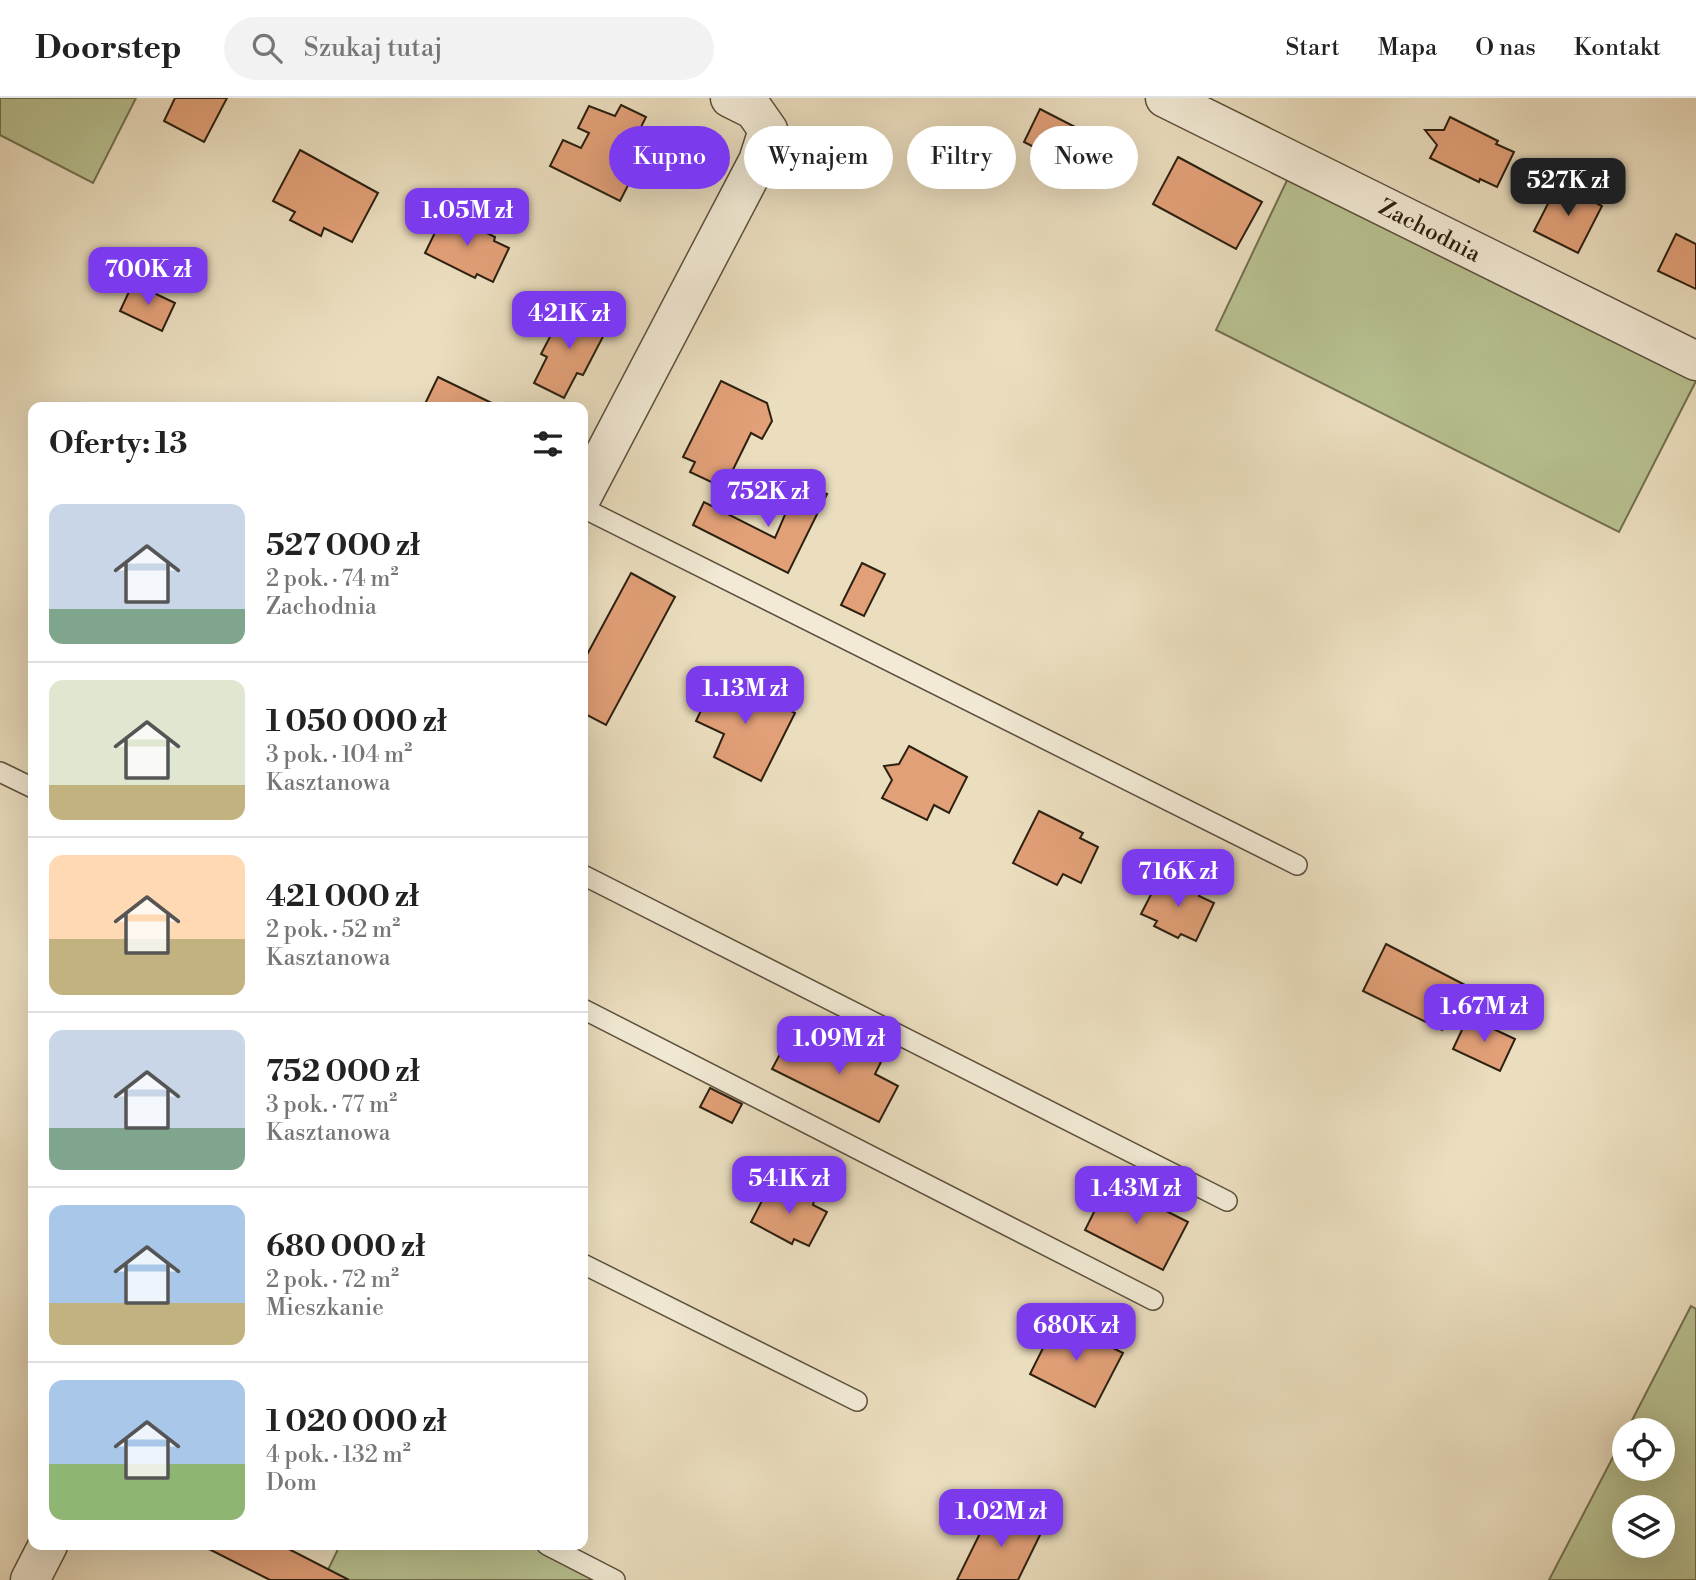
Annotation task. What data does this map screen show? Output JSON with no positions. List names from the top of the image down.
{
  "streets": {
    "street": ["Zachodnia"]
  },
  "page": {
    "header": "Doorstep",
    "search": "Szukaj tutaj",
    "nav": [
      "Start",
      "Mapa",
      "O nas",
      "Kontakt"
    ],
    "chip": [
      "Kupno",
      "Wynajem",
      "Filtry",
      "Nowe"
    ],
    "price": [
      "527K zł",
      "1.05M zł",
      "700K zł",
      "421K zł",
      "752K zł",
      "1.13M zł",
      "716K zł",
      "1.67M zł",
      "1.09M zł",
      "541K zł",
      "1.43M zł",
      "680K zł",
      "1.02M zł"
    ],
    "heading": "Oferty: 13",
    "list": [
      {
        "name": "527 000 zł",
        "note": "2 pok. · 74 m² · Zachodnia"
      },
      {
        "name": "1 050 000 zł",
        "note": "3 pok. · 104 m² · Kasztanowa"
      },
      {
        "name": "421 000 zł",
        "note": "2 pok. · 52 m² · Kasztanowa"
      },
      {
        "name": "752 000 zł",
        "note": "3 pok. · 77 m² · Kasztanowa"
      },
      {
        "name": "680 000 zł",
        "note": "2 pok. · 72 m² · Mieszkanie"
      },
      {
        "name": "1 020 000 zł",
        "note": "4 pok. · 132 m² · Dom"
      }
    ]
  }
}
